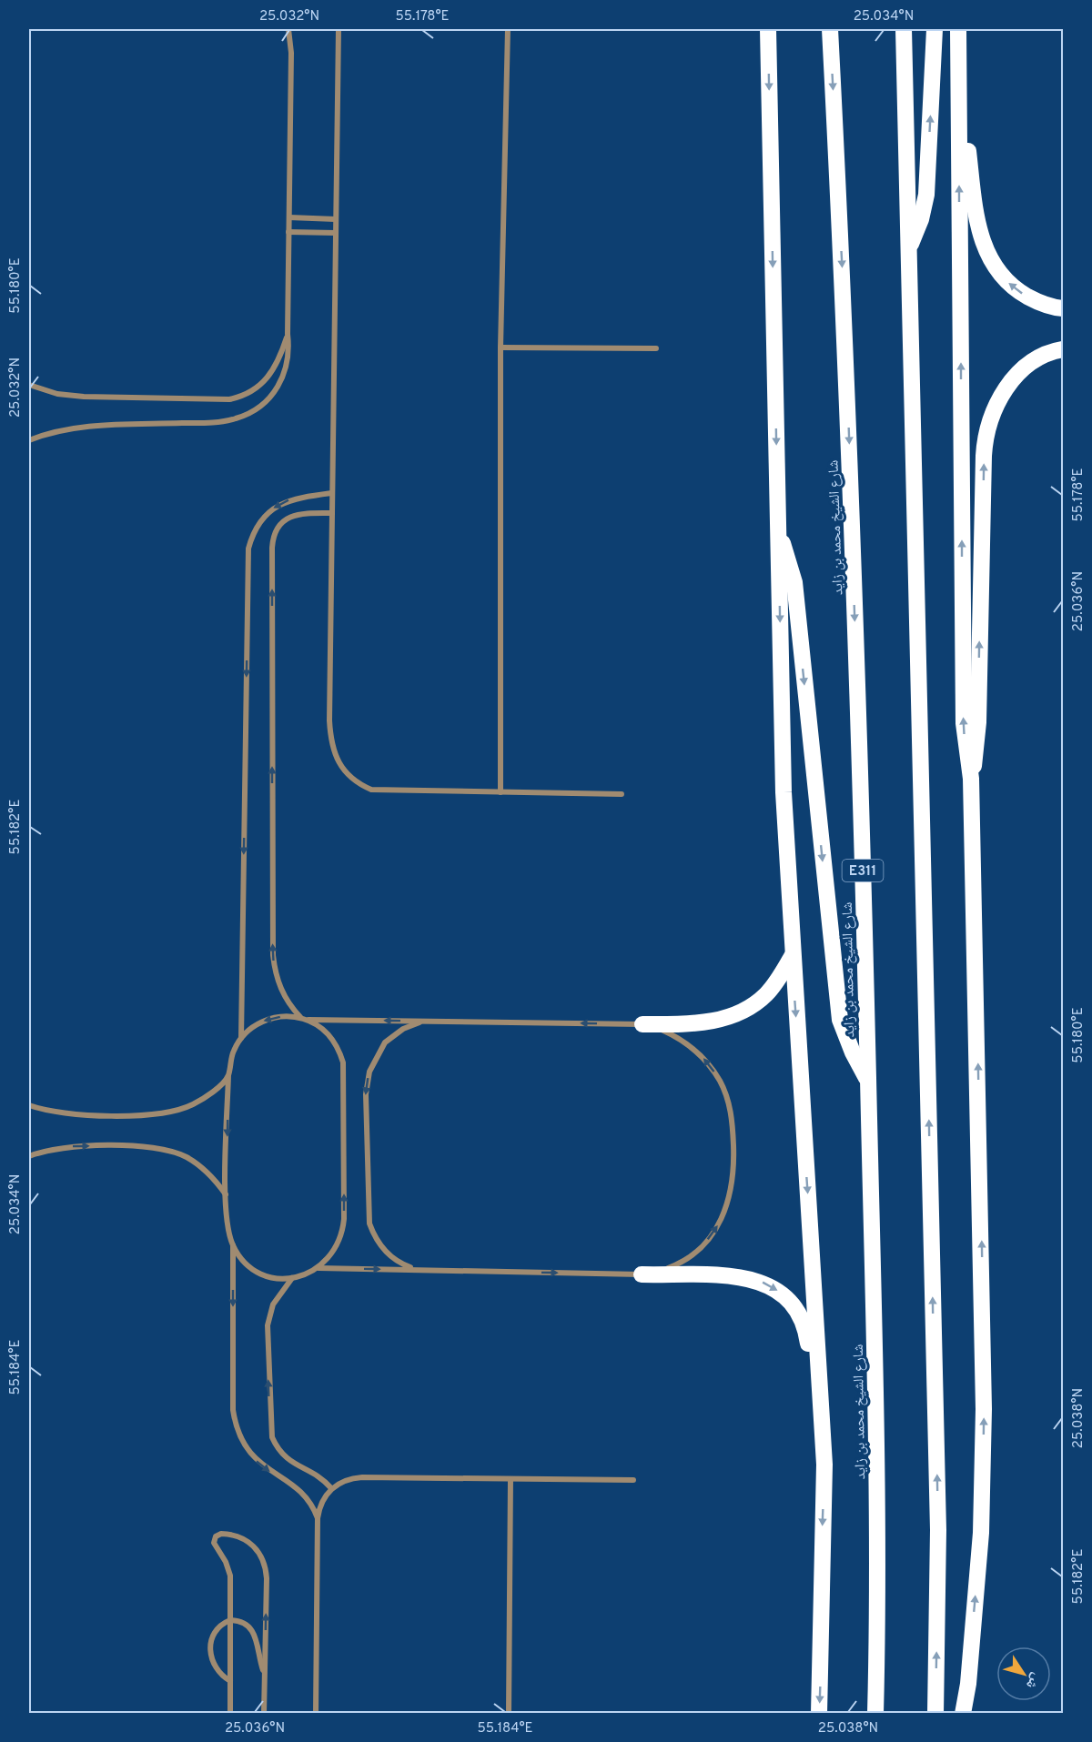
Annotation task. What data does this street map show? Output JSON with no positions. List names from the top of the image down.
{
  "streets": {
    "highway": ["شارع الشيخ محمد بن زايد", "E311"]
  },
  "north": "bottom right",
  "coordinates": [
    "25.032°N",
    "55.178°E",
    "25.034°N",
    "55.180°E",
    "25.036°N",
    "55.182°E",
    "55.184°E",
    "25.038°N"
  ]
}
